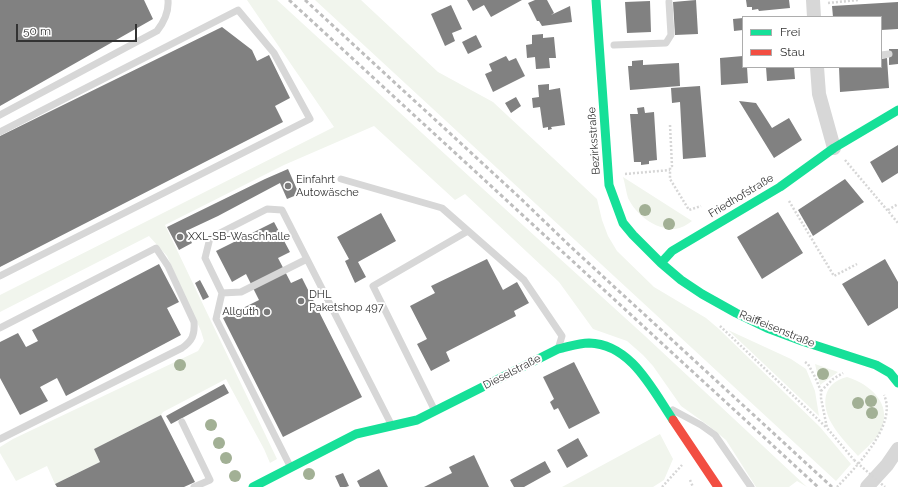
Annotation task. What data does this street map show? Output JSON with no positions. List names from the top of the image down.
{
  "streets": {
    "street": [
      "Bezirksstraße",
      "Friedhofstraße",
      "Raiffeisenstraße",
      "Dieselstraße"
    ]
  },
  "crossings": [
    ["Bezirksstraße", "Friedhofstraße"],
    ["Bezirksstraße", "Raiffeisenstraße"],
    ["Friedhofstraße", "Raiffeisenstraße"]
  ],
  "places": [
    "Einfahrt Autowäsche",
    "XXL-SB-Waschhalle",
    "DHL Paketshop 497",
    "Allguth"
  ],
  "legend": ["Frei", "Stau"],
  "scale_bar": "50 m"
}
